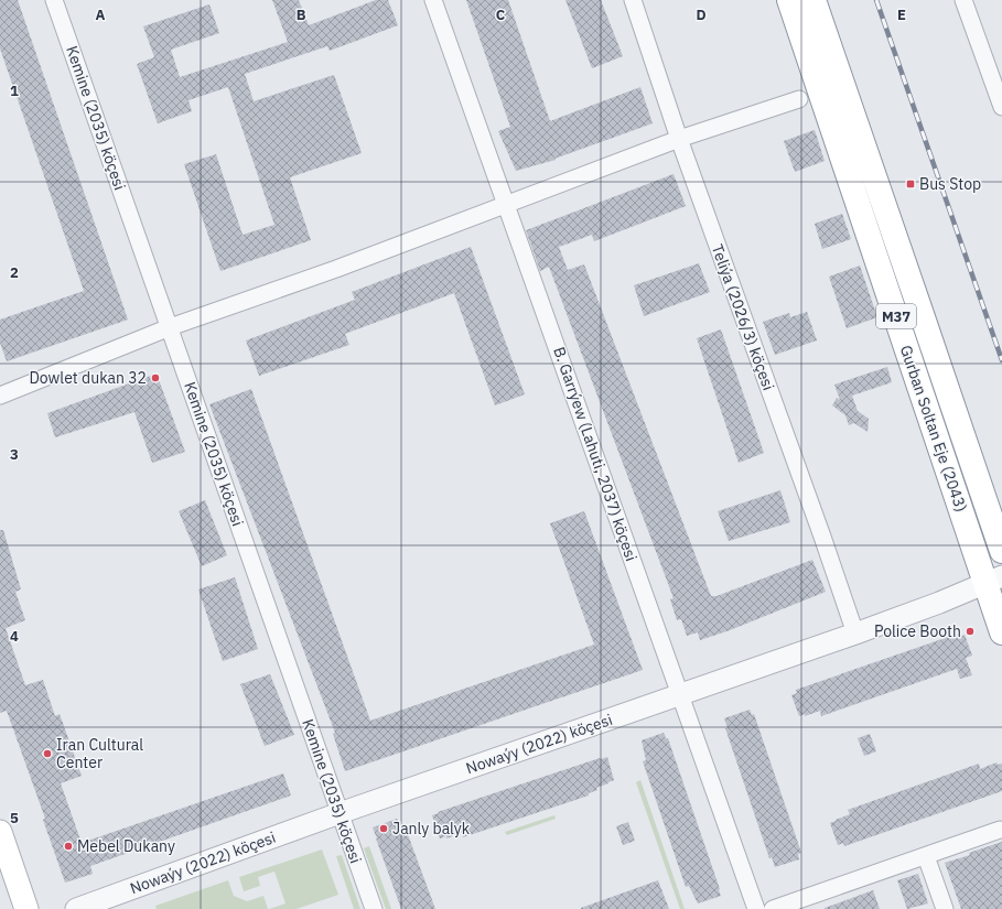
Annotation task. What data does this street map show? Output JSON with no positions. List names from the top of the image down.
{
  "streets": {
    "highway": ["M37", "Gurban Soltan Eje (2043)"],
    "street": [
      "Kemine (2035) köçesi",
      "Teliýa (2026/3) köçesi",
      "B. Garrýew (Lahuti, 2037) köçesi",
      "Nowaýy (2022) köçesi"
    ]
  },
  "crossings": [
    ["Kemine (2035) köçesi", "Nowaýy (2022) köçesi"],
    ["Teliýa (2026/3) köçesi", "Nowaýy (2022) köçesi"],
    ["Gurban Soltan Eje (2043)", "Nowaýy (2022) köçesi"],
    ["B. Garrýew (Lahuti, 2037) köçesi", "Nowaýy (2022) köçesi"]
  ],
  "places": {
    "transit": ["Bus Stop"],
    "other": [
      "Dowlet dukan 32",
      "Police Booth",
      "Iran Cultural Center",
      "Janly balyk",
      "Mebel Dukany"
    ]
  },
  "grid": {
    "columns": [
      "A",
      "B",
      "C",
      "D",
      "E"
    ],
    "rows": [
      "1",
      "2",
      "3",
      "4",
      "5"
    ]
  }
}
